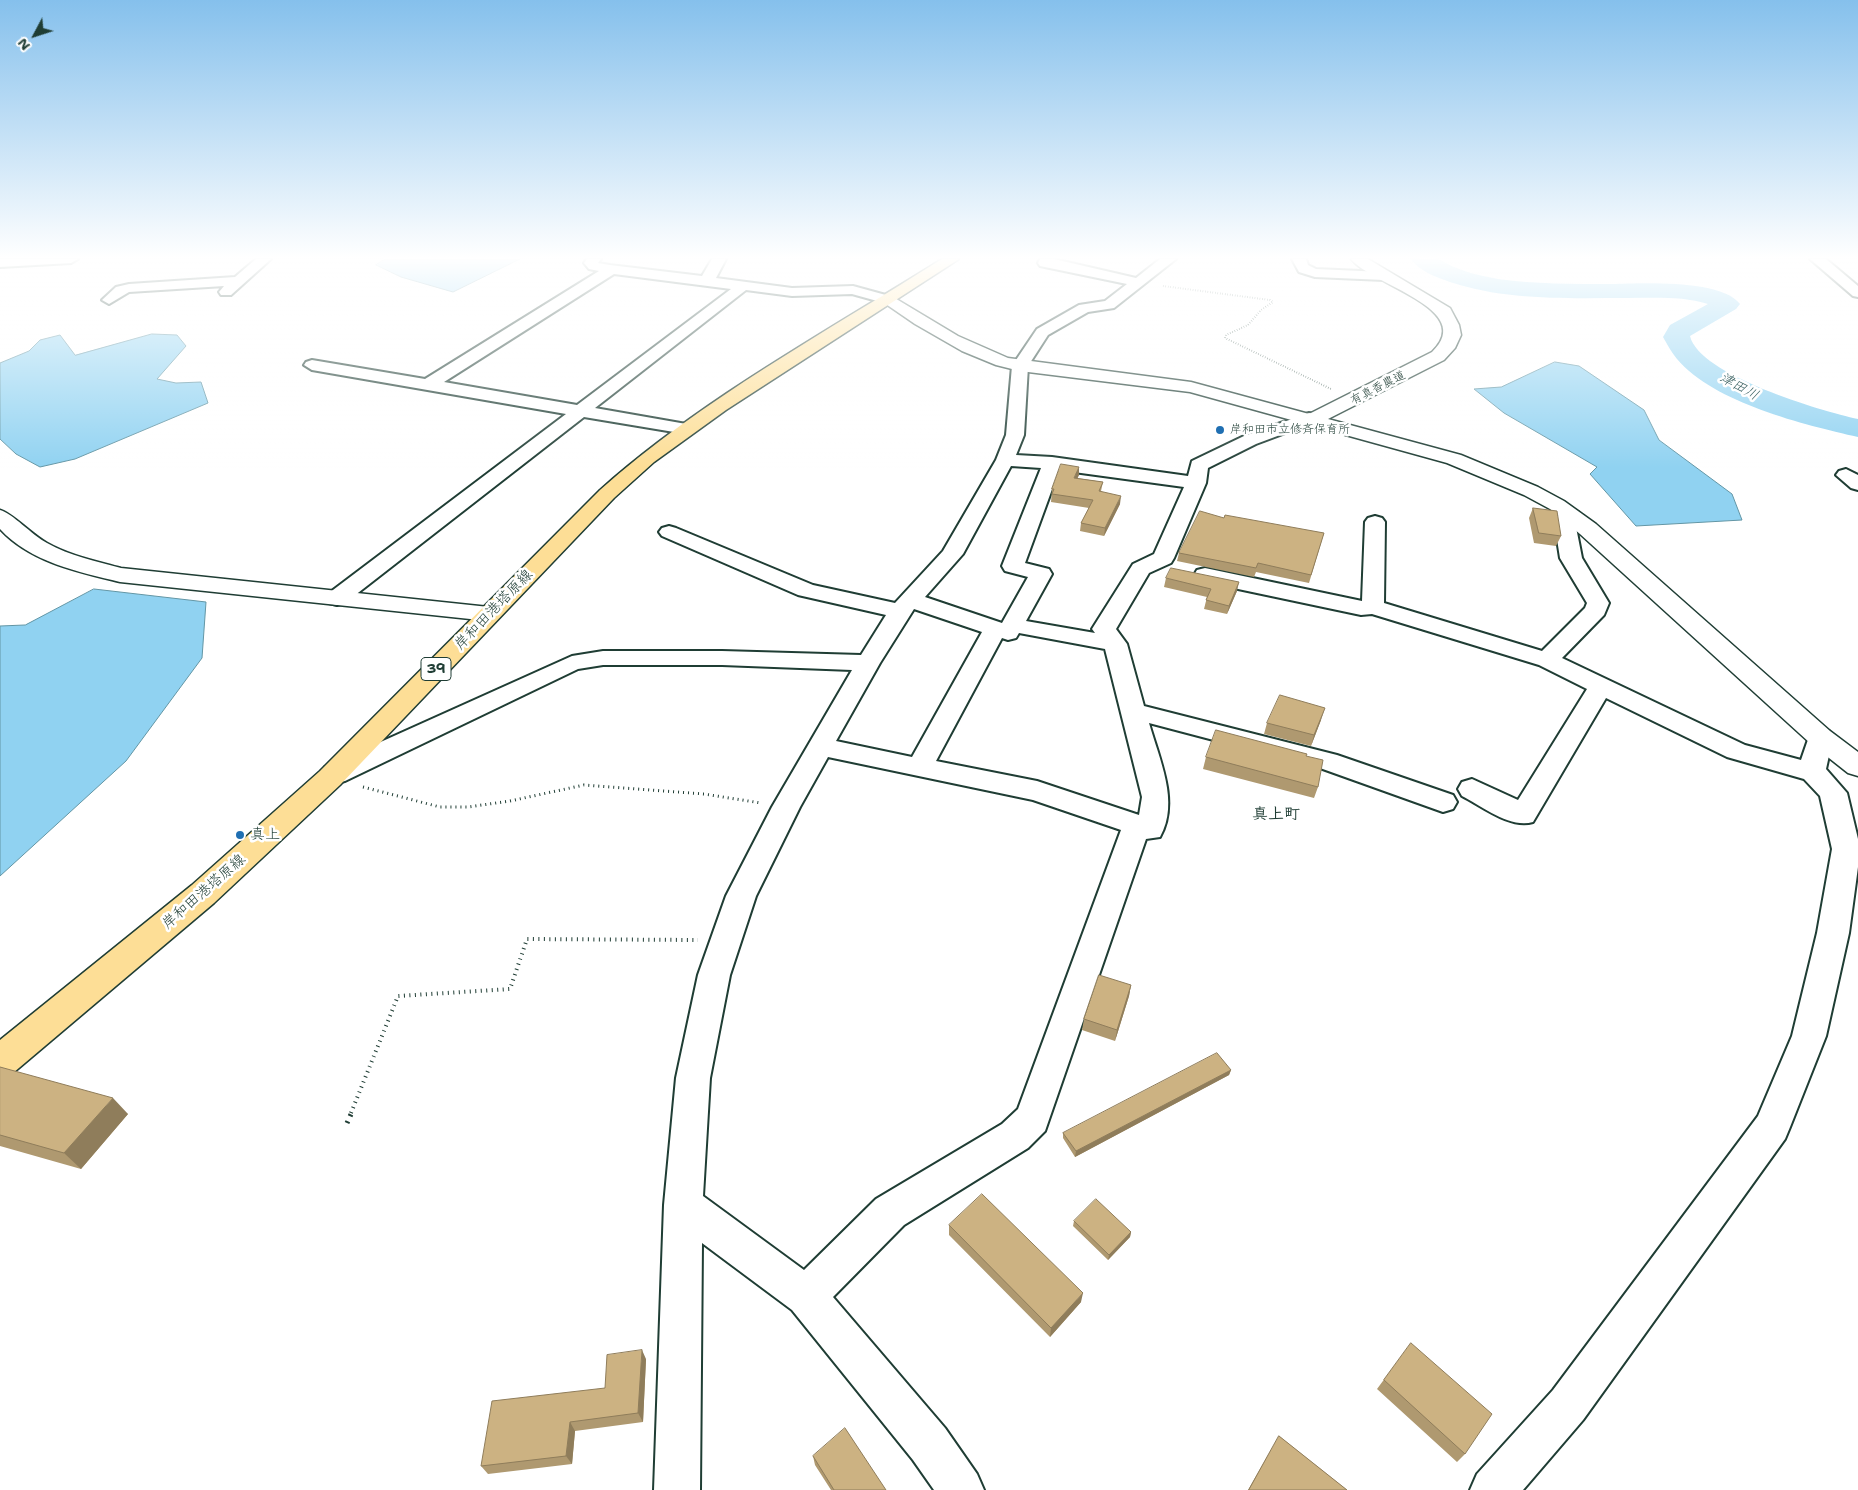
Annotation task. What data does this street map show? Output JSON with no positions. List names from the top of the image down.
{
  "streets": {
    "main road": ["岸和田港塔原線", "39"],
    "street": ["有真香農道"]
  },
  "districts": ["真上町"],
  "water": ["津田川"],
  "places": ["岸和田市立修斉保育所", "真上"],
  "north": "bottom left"
}
